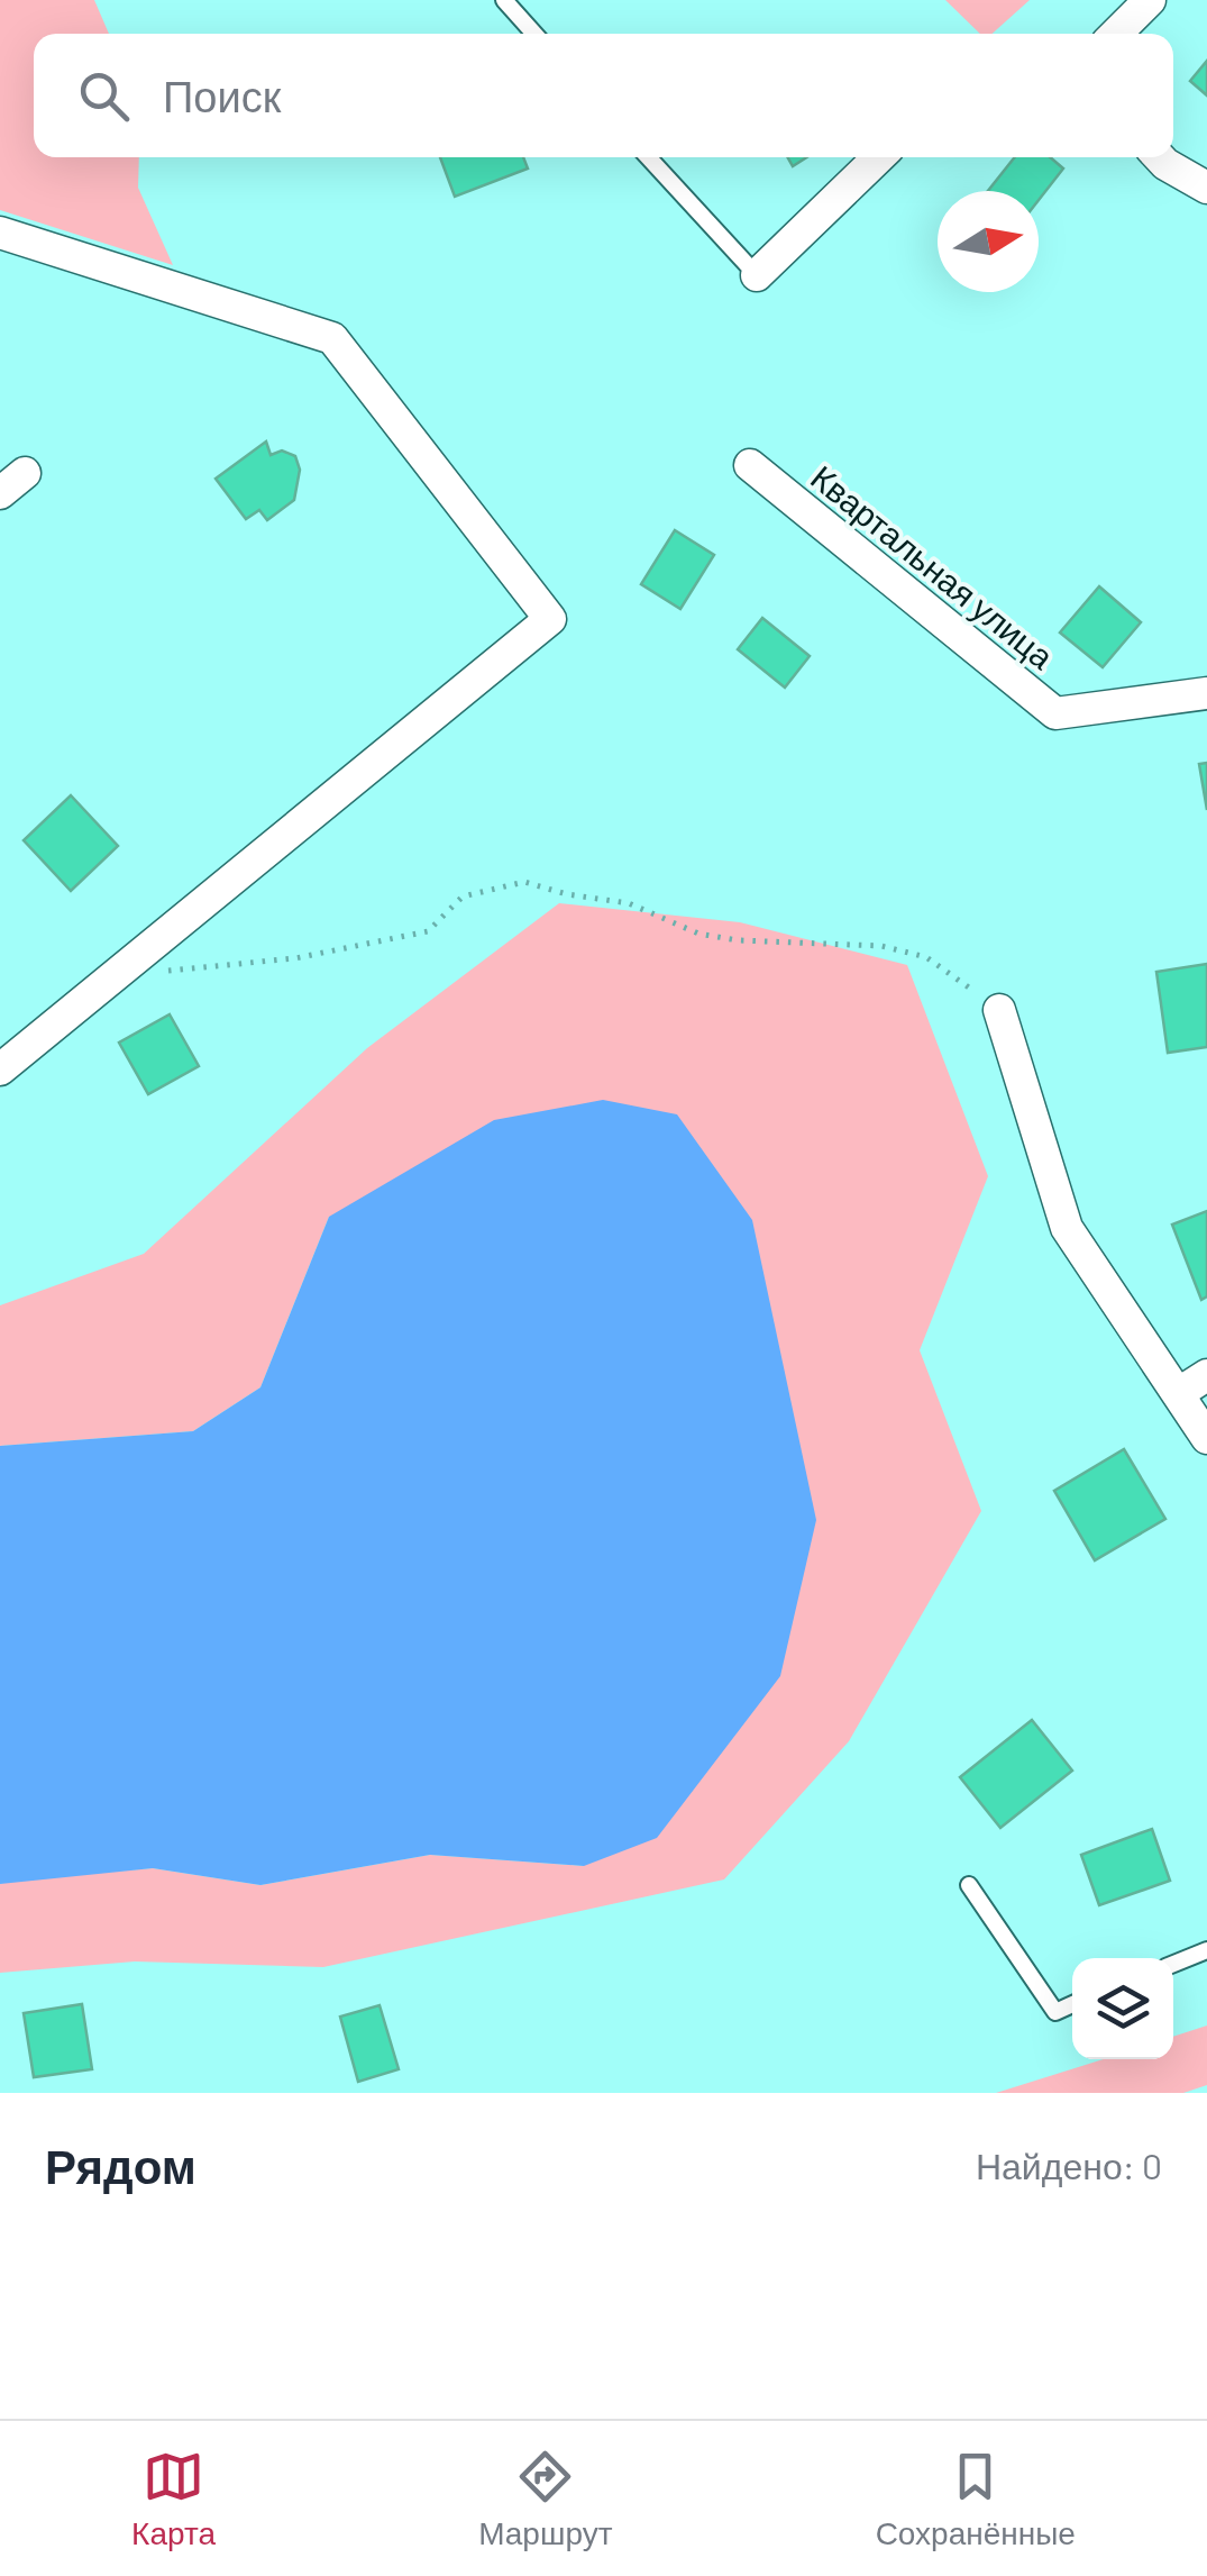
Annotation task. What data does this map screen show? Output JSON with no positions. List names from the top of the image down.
{
  "streets": {
    "street": ["Квартальная улица"]
  },
  "north": "right",
  "page": {
    "search": "Поиск",
    "heading": ["Рядом", "Найдено: 0"],
    "nav": ["Карта", "Маршрут", "Сохранённые"]
  }
}
